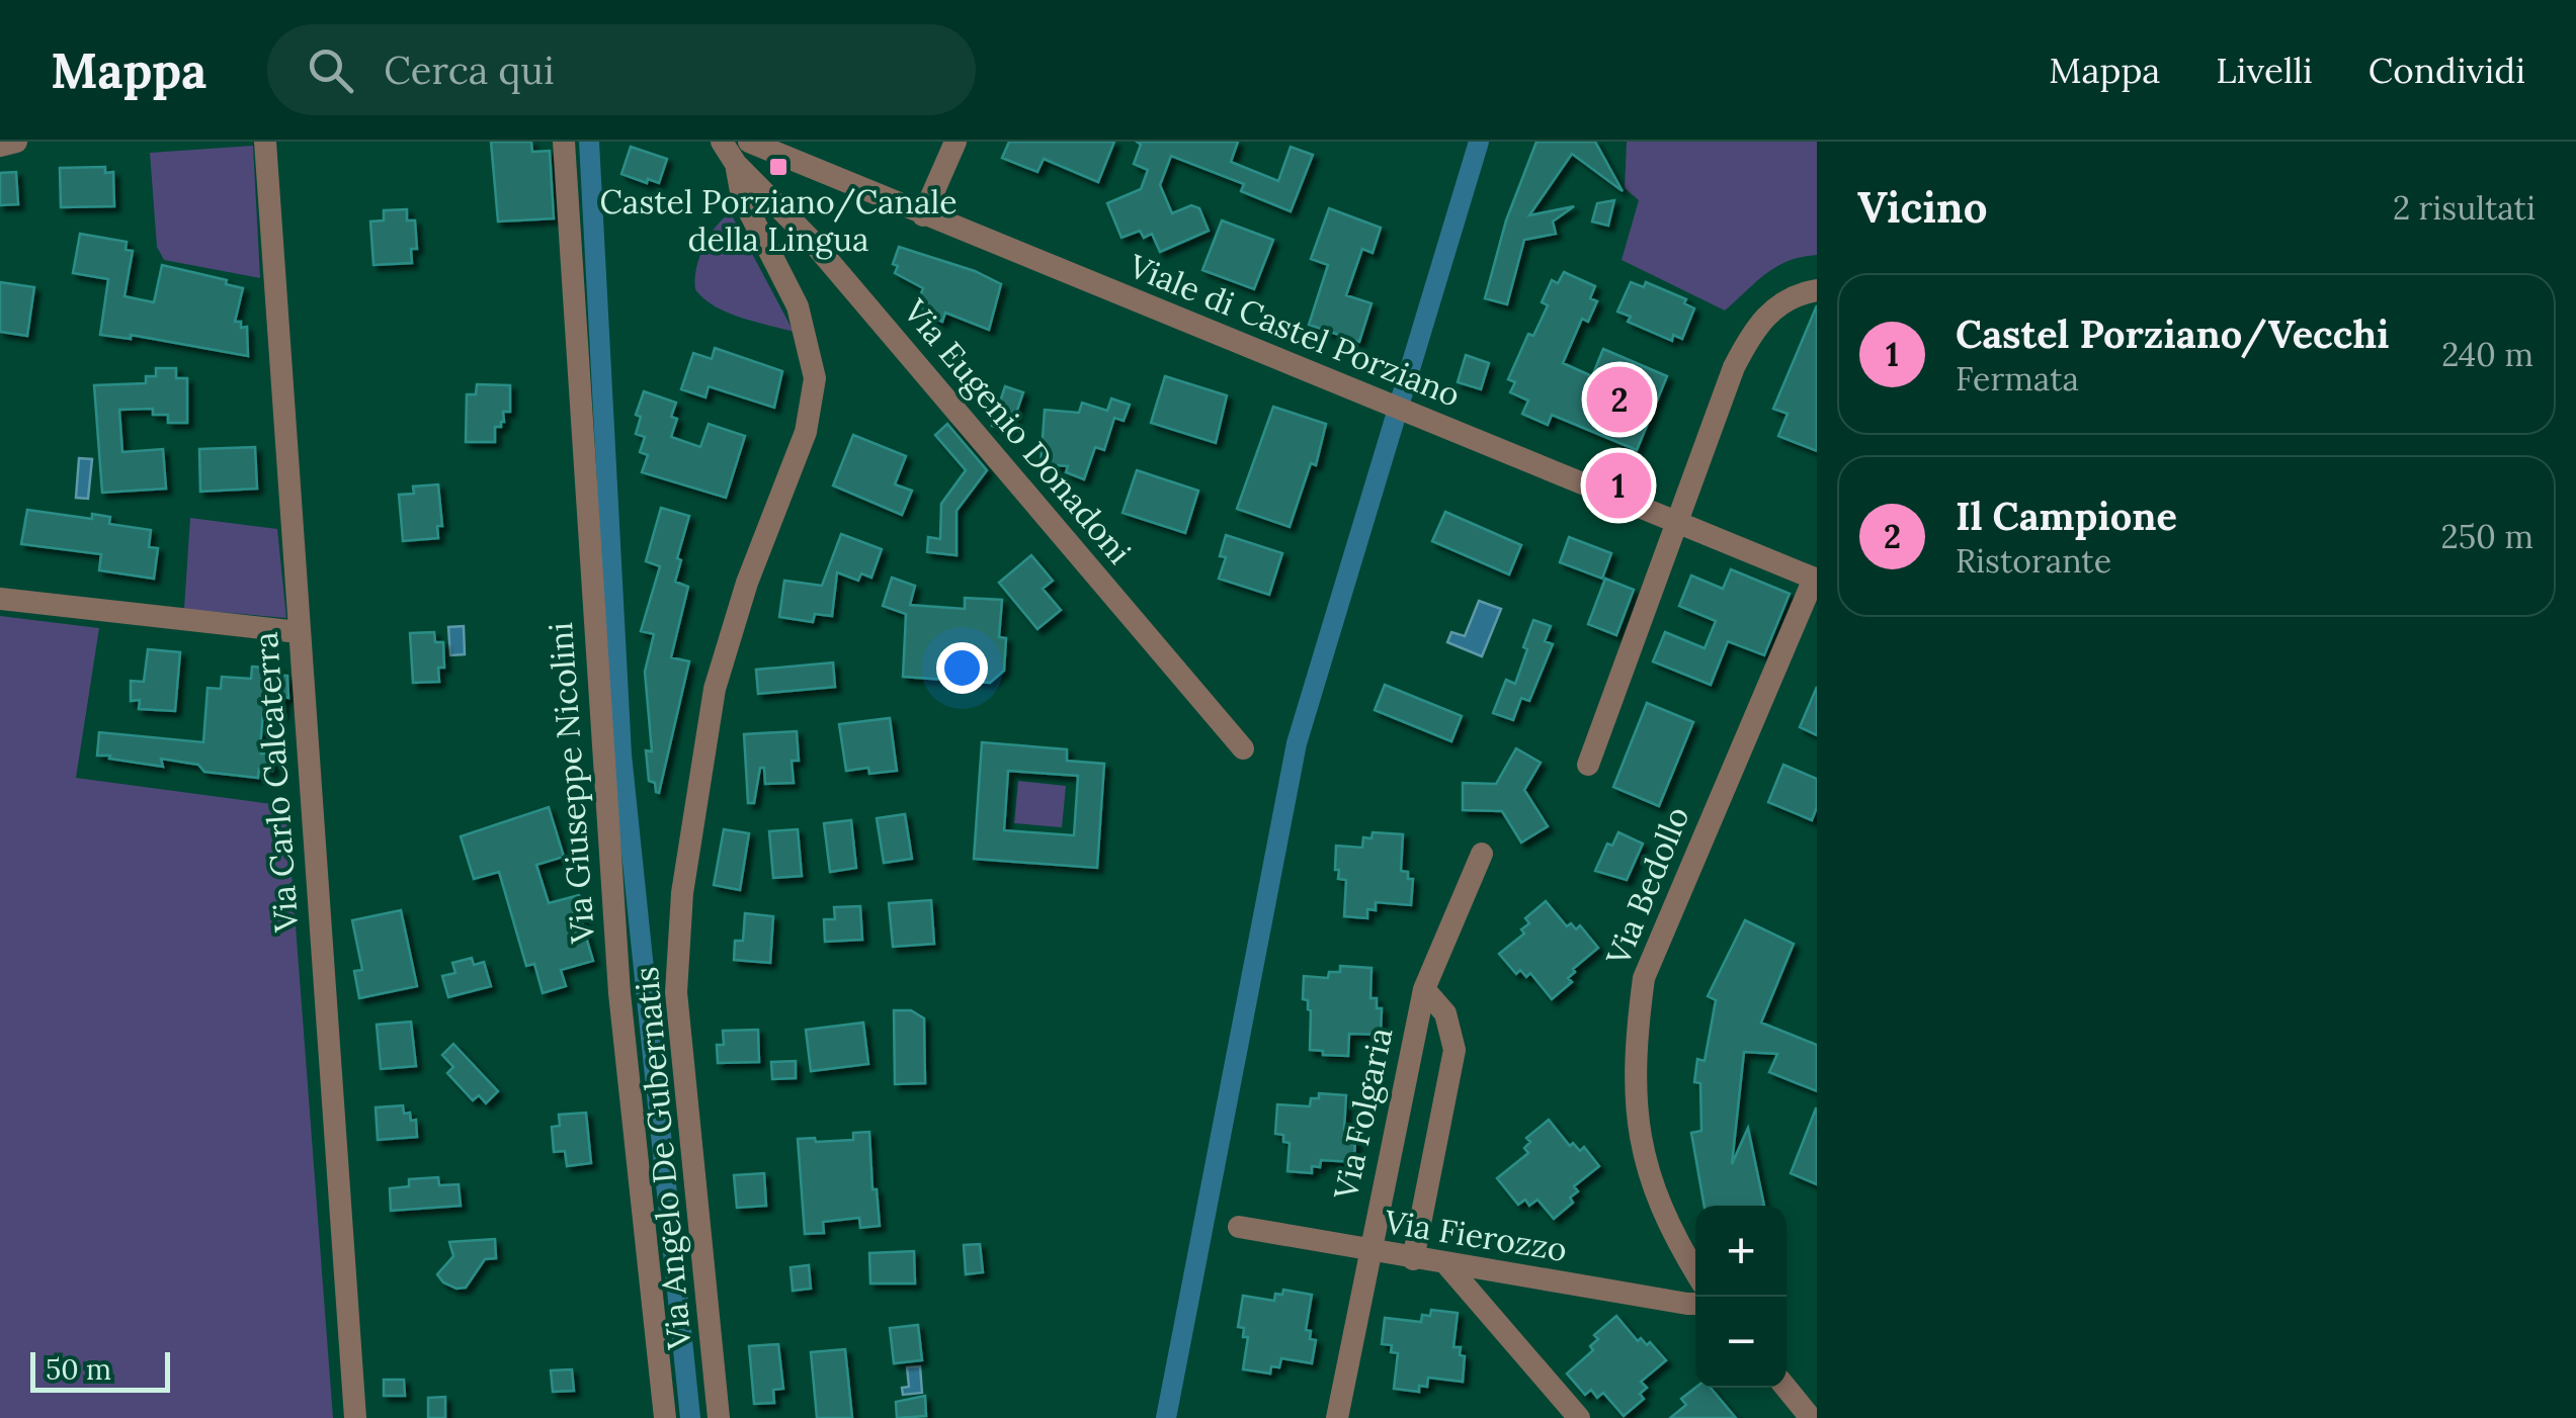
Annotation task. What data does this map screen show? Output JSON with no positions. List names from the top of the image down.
{
  "streets": {
    "street": [
      "Viale di Castel Porziano",
      "Via Eugenio Donadoni",
      "Via Carlo Calcaterra",
      "Via Giuseppe Nicolini",
      "Via Bedollo",
      "Via Folgaria",
      "Via Angelo De Gubernatis",
      "Via Fierozzo"
    ]
  },
  "crossings": [
    ["Viale di Castel Porziano", "Via Bedollo"],
    ["Via Eugenio Donadoni", "Via Angelo De Gubernatis"],
    ["Via Folgaria", "Via Fierozzo"]
  ],
  "places": {
    "transit": ["Castel Porziano/Canale della Lingua"]
  },
  "scale_bar": "50 m",
  "page": {
    "header": "Mappa",
    "search": "Cerca qui",
    "nav": ["Mappa", "Livelli", "Condividi"],
    "heading": ["Vicino", "2 risultati"],
    "list": [
      {
        "mark": "1",
        "name": "Castel Porziano/Vecchi",
        "note": "Fermata",
        "value": "240 m"
      },
      {
        "mark": "2",
        "name": "Il Campione",
        "note": "Ristorante",
        "value": "250 m"
      }
    ],
    "pins": ["2", "1"],
    "map_buttons": ["+", "−"],
    "scale": "50 m"
  }
}
